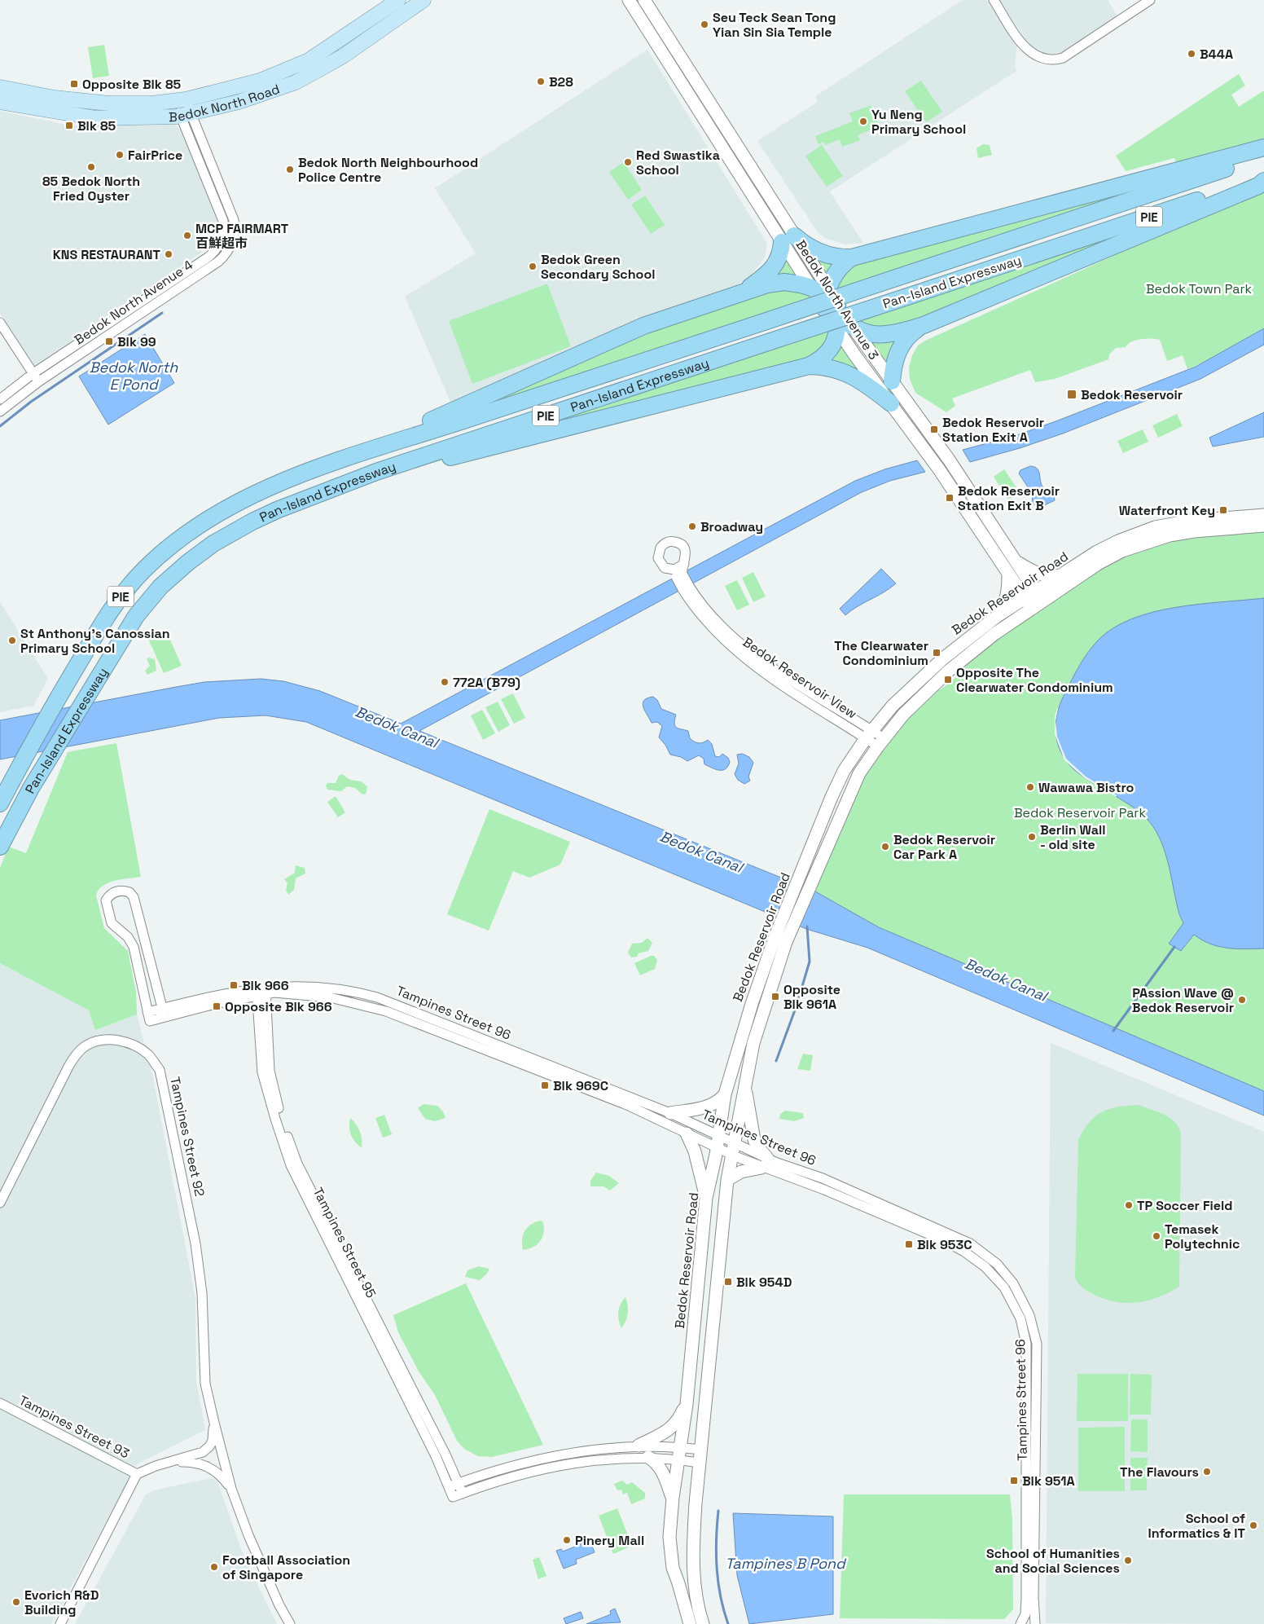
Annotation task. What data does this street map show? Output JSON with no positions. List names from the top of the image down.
{
  "streets": {
    "highway": ["PIE", "Pan-Island Expressway"],
    "main road": ["Bedok North Road", "Bedok North Avenue 3", "Bedok Reservoir Road"],
    "street": [
      "Bedok North Avenue 4",
      "Bedok Reservoir View",
      "Tampines Street 96",
      "Tampines Street 92",
      "Tampines Street 95",
      "Tampines Street 93"
    ]
  },
  "crossings": [
    ["Bedok North Road", "Bedok North Avenue 4"],
    ["Bedok North Avenue 3", "Bedok Reservoir Road"],
    ["Bedok Reservoir Road", "Bedok Reservoir View"],
    ["Bedok Reservoir Road", "Tampines Street 96"],
    ["Tampines Street 96", "Tampines Street 95"],
    ["Tampines Street 92", "Tampines Street 93"]
  ],
  "water": ["Bedok North E Pond", "Bedok Canal", "Tampines B Pond"],
  "parks": ["Bedok Town Park", "Bedok Reservoir Park"],
  "places": {
    "other": [
      "Seu Teck Sean Tong Yian Sin Sia Temple",
      "B44A",
      "B28",
      "Yu Neng Primary School",
      "FairPrice",
      "Red Swastika School",
      "85 Bedok North Fried Oyster",
      "Bedok North Neighbourhood Police Centre",
      "MCP FAIRMART 百鮮超市",
      "KNS RESTAURANT",
      "Bedok Green Secondary School",
      "Broadway",
      "St Anthony's Canossian Primary School",
      "772A (B79)",
      "Wawawa Bistro",
      "Berlin Wall - old site",
      "Bedok Reservoir Car Park A",
      "PAssion Wave @ Bedok Reservoir",
      "TP Soccer Field",
      "Temasek Polytechnic",
      "The Flavours",
      "School of Informatics & IT",
      "Pinery Mall",
      "School of Humanities and Social Sciences",
      "Football Association of Singapore",
      "Evorich R&D Building"
    ],
    "transit": [
      "Opposite Blk 85",
      "Blk 85",
      "Blk 99",
      "Bedok Reservoir",
      "Bedok Reservoir Station Exit A",
      "Bedok Reservoir Station Exit B",
      "Waterfront Key",
      "The Clearwater Condominium",
      "Opposite The Clearwater Condominium",
      "Blk 966",
      "Opposite Blk 961A",
      "Opposite Blk 966",
      "Blk 969C",
      "Blk 953C",
      "Blk 954D",
      "Blk 951A"
    ]
  }
}
